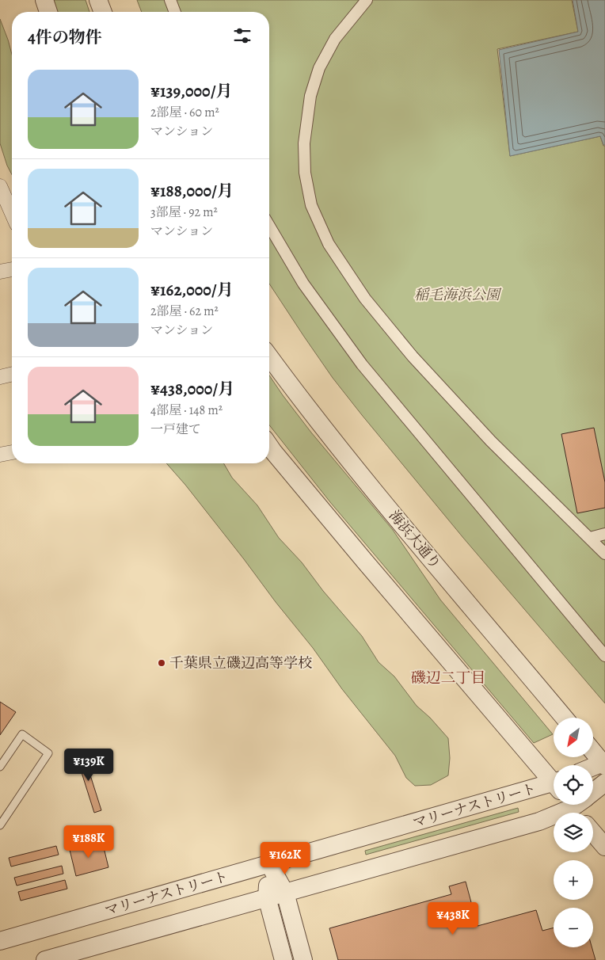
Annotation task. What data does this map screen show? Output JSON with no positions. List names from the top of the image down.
{
  "streets": {
    "street": ["海浜大通り", "マリーナストリート"]
  },
  "districts": ["磯辺二丁目"],
  "parks": ["稲毛海浜公園"],
  "places": ["千葉県立磯辺高等学校"],
  "north": "bottom left",
  "page": {
    "heading": "4件の物件",
    "list": [
      {
        "name": "¥139,000/月",
        "note": "2部屋 · 60 m² · マンション"
      },
      {
        "name": "¥188,000/月",
        "note": "3部屋 · 92 m² · マンション"
      },
      {
        "name": "¥162,000/月",
        "note": "2部屋 · 62 m² · マンション"
      },
      {
        "name": "¥438,000/月",
        "note": "4部屋 · 148 m² · 一戸建て"
      }
    ],
    "map_buttons": ["+", "−"],
    "price": [
      "¥139K",
      "¥188K",
      "¥162K",
      "¥438K"
    ]
  }
}
